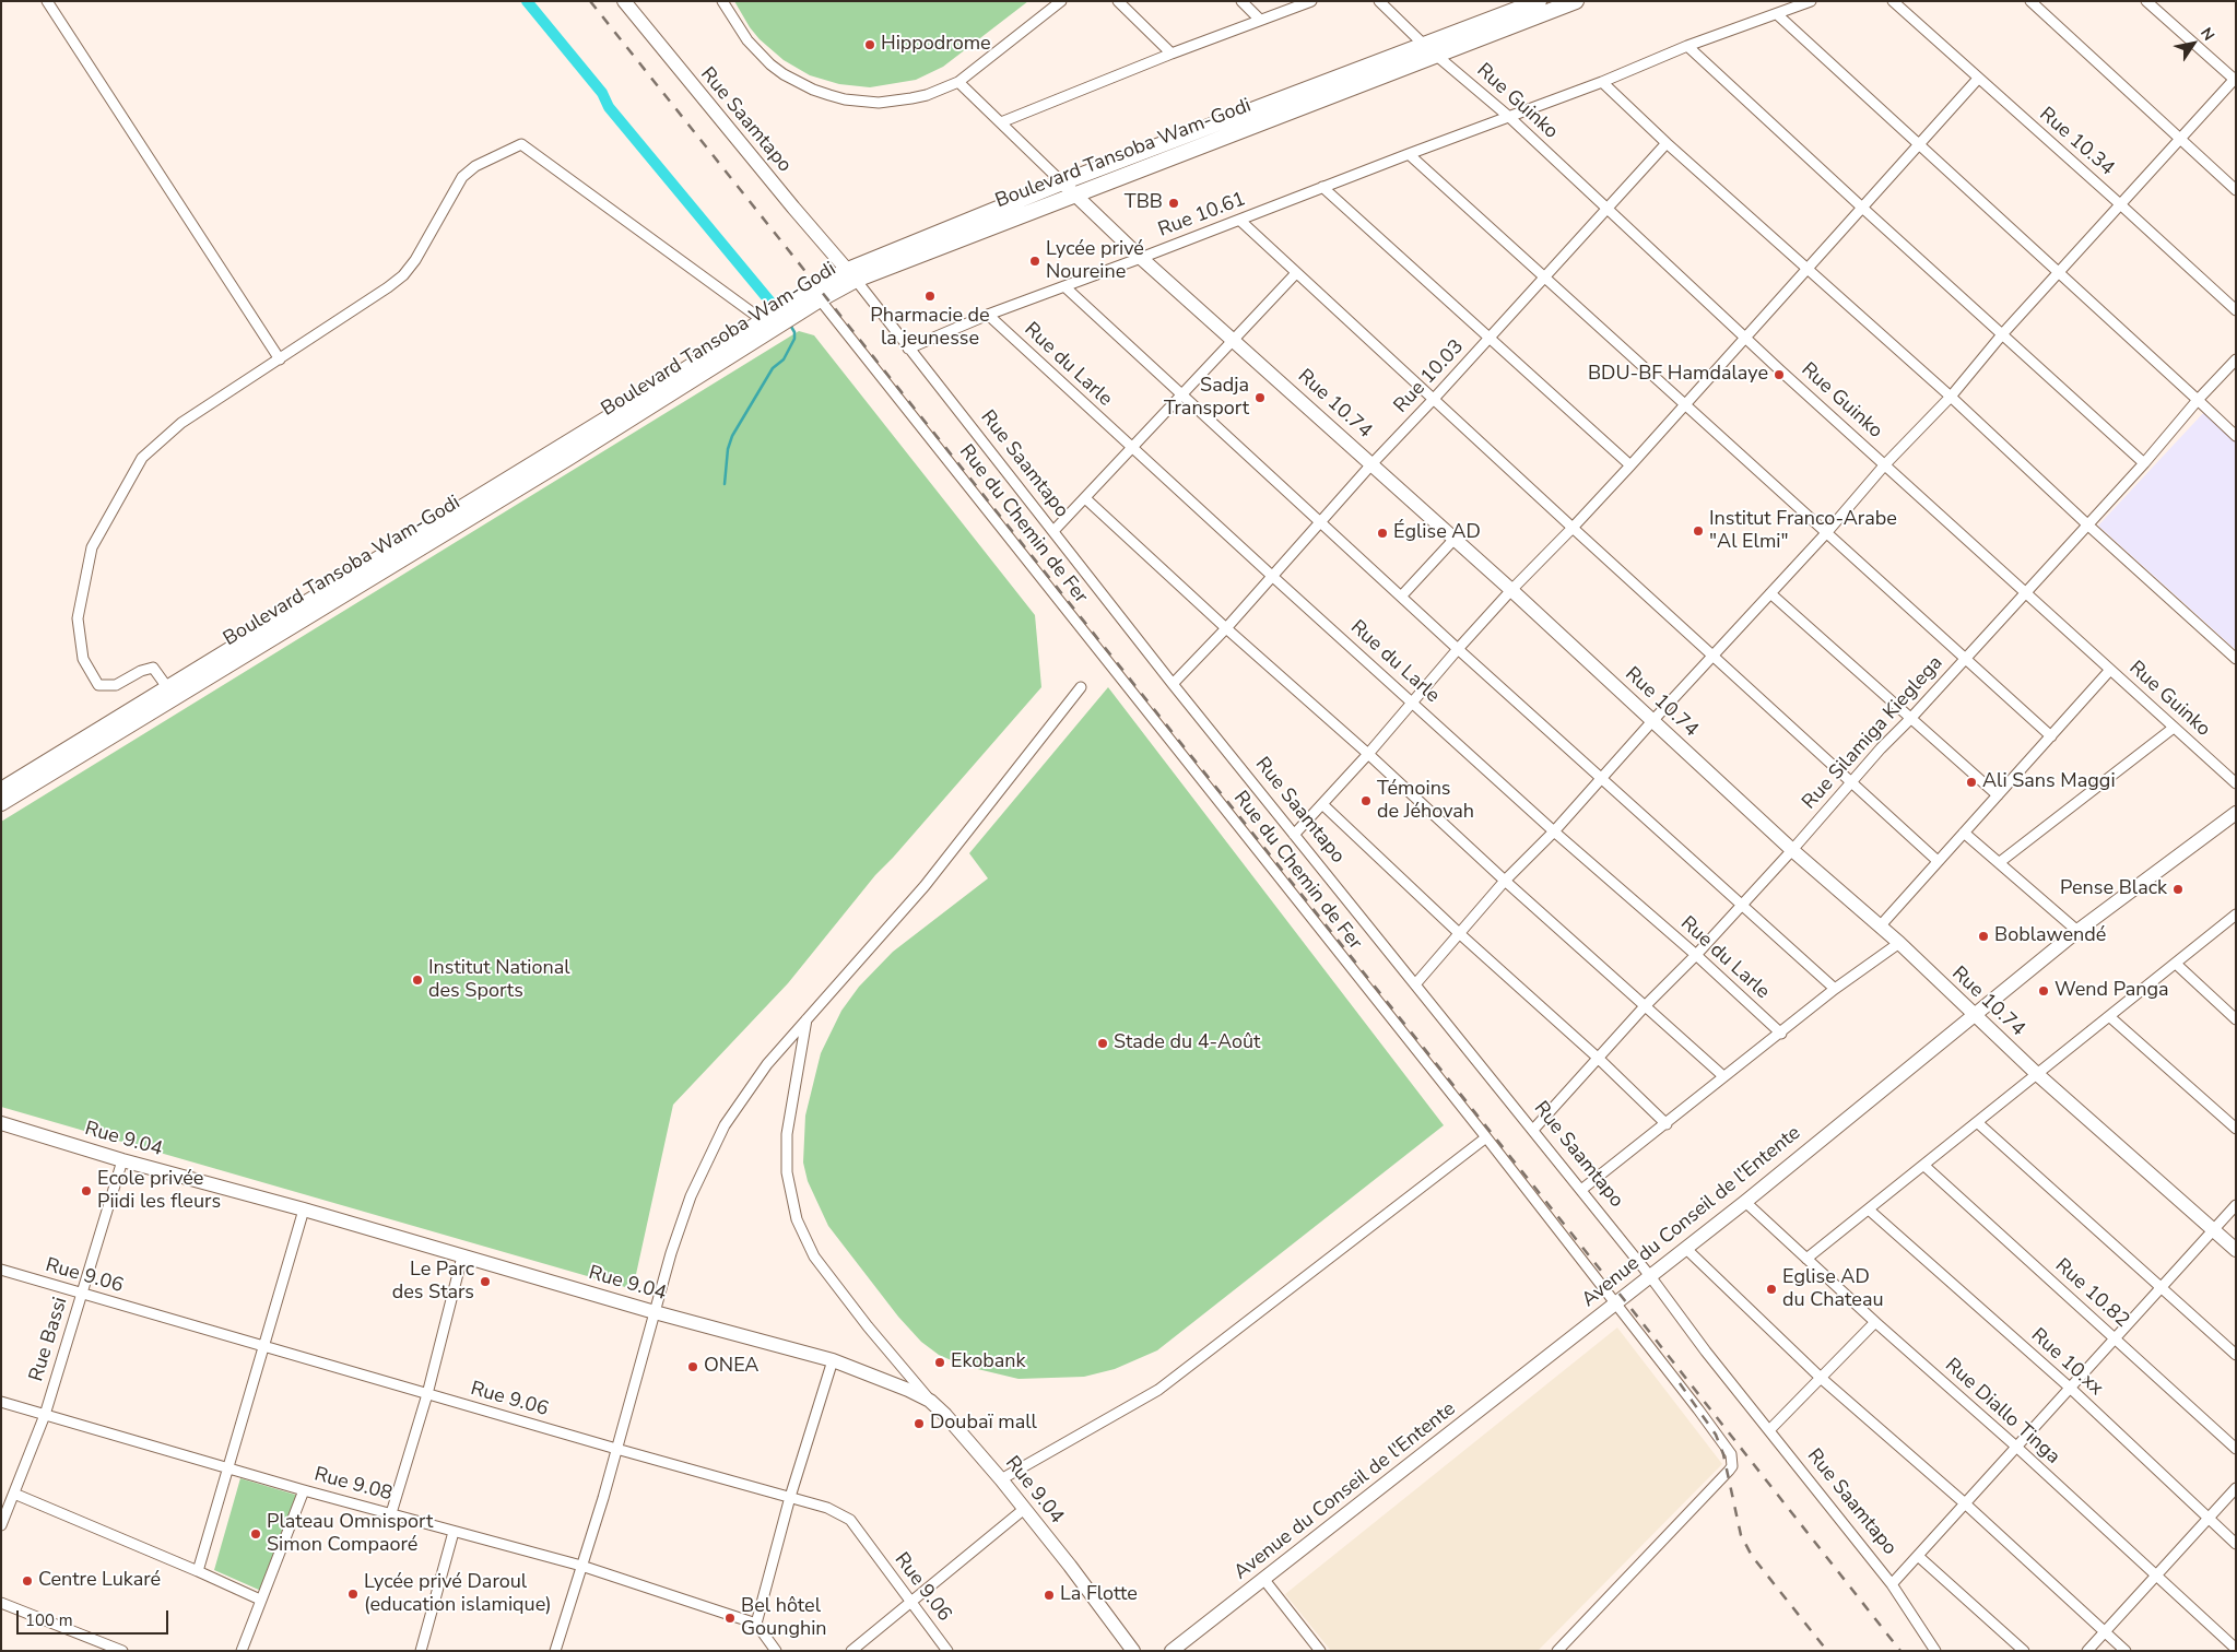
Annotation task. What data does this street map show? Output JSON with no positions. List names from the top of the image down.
{
  "streets": {
    "main road": [
      "Rue Saamtapo",
      "Boulevard Tansoba Wam-Godi",
      "Rue 10.74",
      "Rue 9.04",
      "Avenue du Conseil de l'Entente"
    ],
    "street": [
      "Rue Guinko",
      "Rue 10.34",
      "Rue 10.61",
      "Rue du Larle",
      "Rue 10.03",
      "Rue du Chemin de Fer",
      "Rue Silamiga Kieglega",
      "Rue 9.06",
      "Rue 10.82",
      "Rue Bassi",
      "Rue 10.xx",
      "Rue Diallo Tinga",
      "Rue 9.08"
    ]
  },
  "crossings": [
    ["Rue Guinko", "Boulevard Tansoba Wam-Godi"],
    ["Rue Guinko", "Rue 10.61"],
    ["Rue Guinko", "Rue 10.03"],
    ["Rue Guinko", "Rue Silamiga Kieglega"],
    ["Rue Saamtapo", "Boulevard Tansoba Wam-Godi"],
    ["Rue Saamtapo", "Rue 10.61"],
    ["Rue Saamtapo", "Rue 10.03"],
    ["Rue Saamtapo", "Rue Silamiga Kieglega"],
    ["Rue Saamtapo", "Avenue du Conseil de l'Entente"],
    ["Boulevard Tansoba Wam-Godi", "Rue 10.74"],
    ["Boulevard Tansoba Wam-Godi", "Rue du Chemin de Fer"],
    ["Rue 10.61", "Rue du Larle"],
    ["Rue 10.61", "Rue 10.74"],
    ["Rue du Larle", "Rue 10.03"],
    ["Rue du Larle", "Rue Silamiga Kieglega"],
    ["Rue 10.03", "Rue 10.74"],
    ["Rue 10.74", "Rue Silamiga Kieglega"],
    ["Rue 10.74", "Avenue du Conseil de l'Entente"],
    ["Rue du Chemin de Fer", "Avenue du Conseil de l'Entente"],
    ["Rue 9.04", "Rue Bassi"],
    ["Avenue du Conseil de l'Entente", "Rue Diallo Tinga"],
    ["Rue 9.06", "Rue Bassi"],
    ["Rue Bassi", "Rue 9.08"]
  ],
  "places": [
    "Hippodrome",
    "TBB",
    "Lycée privé Noureine",
    "Pharmacie de la jeunesse",
    "BDU-BF Hamdalaye",
    "Sadja Transport",
    "Institut Franco-Arabe \"Al Elmi\"",
    "Église AD",
    "Ali Sans Maggi",
    "Témoins de Jéhovah",
    "Pense Black",
    "Boblawendé",
    "Institut National des Sports",
    "Wend Panga",
    "Stade du 4-Août",
    "Ecole privée Piidi les fleurs",
    "Le Parc des Stars",
    "Eglise AD du Chateau",
    "Ekobank",
    "ONEA",
    "Doubaï mall",
    "Plateau Omnisport Simon Compaoré",
    "Centre Lukaré",
    "Lycée privé Daroul (education islamique)",
    "La Flotte",
    "Bel hôtel Gounghin"
  ],
  "scale_bar": "100 m",
  "north": "top right"
}
